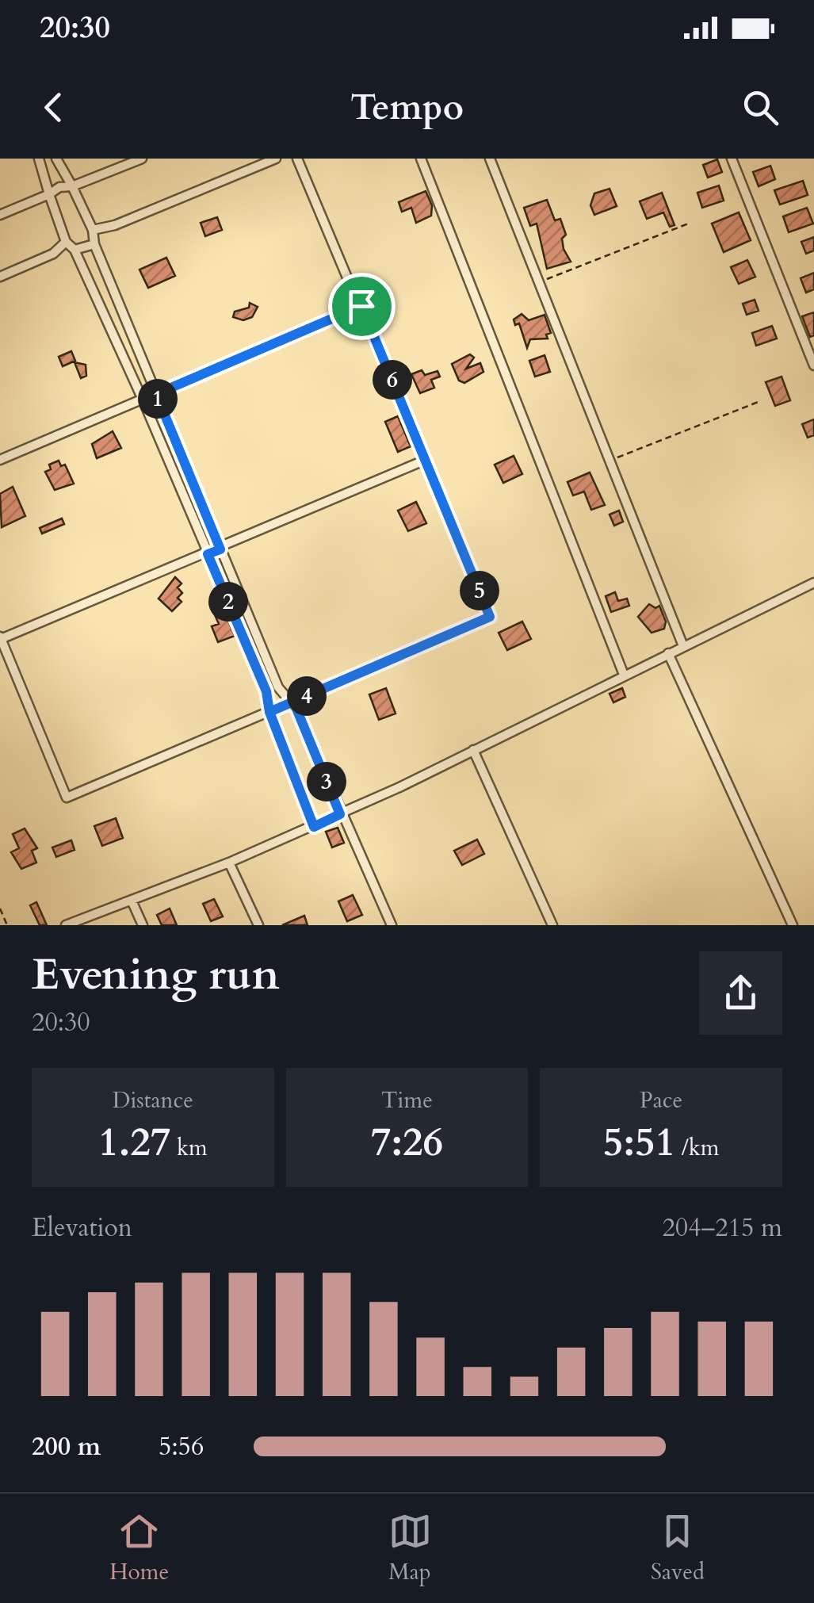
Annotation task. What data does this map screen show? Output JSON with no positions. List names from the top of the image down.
{
  "page": {
    "status": "20:30",
    "header": "Tempo",
    "pins": [
      "6",
      "1",
      "5",
      "2",
      "4",
      "3"
    ],
    "heading": ["Evening run", "20:30"],
    "stats": [
      ["Distance", "1.27 km"],
      ["Time", "7:26"],
      ["Pace", "5:51 /km"]
    ],
    "chart": ["Elevation", "204–215 m"],
    "list": [
      {
        "name": "200 m",
        "note": "5:56"
      }
    ],
    "tabs": ["Home", "Map", "Saved"]
  }
}
